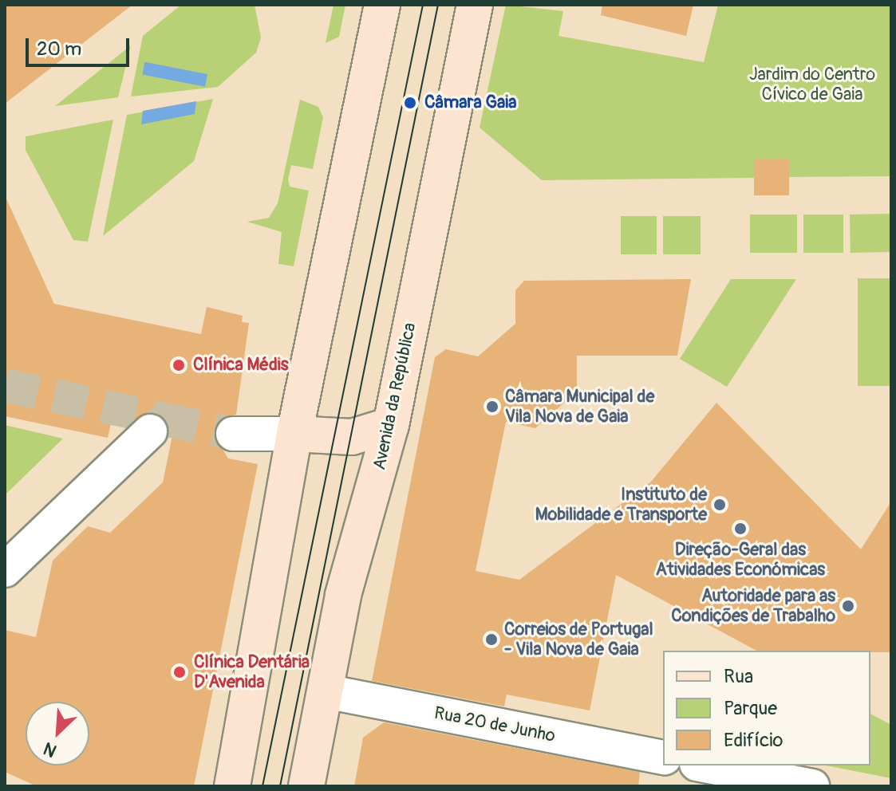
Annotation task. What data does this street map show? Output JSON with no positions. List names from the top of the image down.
{
  "streets": {
    "main road": ["Avenida da República"],
    "street": ["Rua 20 de Junho"]
  },
  "crossings": [
    ["Avenida da República", "Rua 20 de Junho"]
  ],
  "parks": ["Jardim do Centro Cívico de Gaia"],
  "places": [
    "Câmara Gaia",
    "Clínica Médis",
    "Câmara Municipal de Vila Nova de Gaia",
    "Instituto de Mobilidade e Transporte",
    "Direção-Geral das Atividades Económicas",
    "Autoridade para as Condições de Trabalho",
    "Correios de Portugal - Vila Nova de Gaia",
    "Clínica Dentária D'Avenida"
  ],
  "legend": ["Rua", "Parque", "Edifício"],
  "scale_bar": "20 m",
  "north": "bottom left"
}
